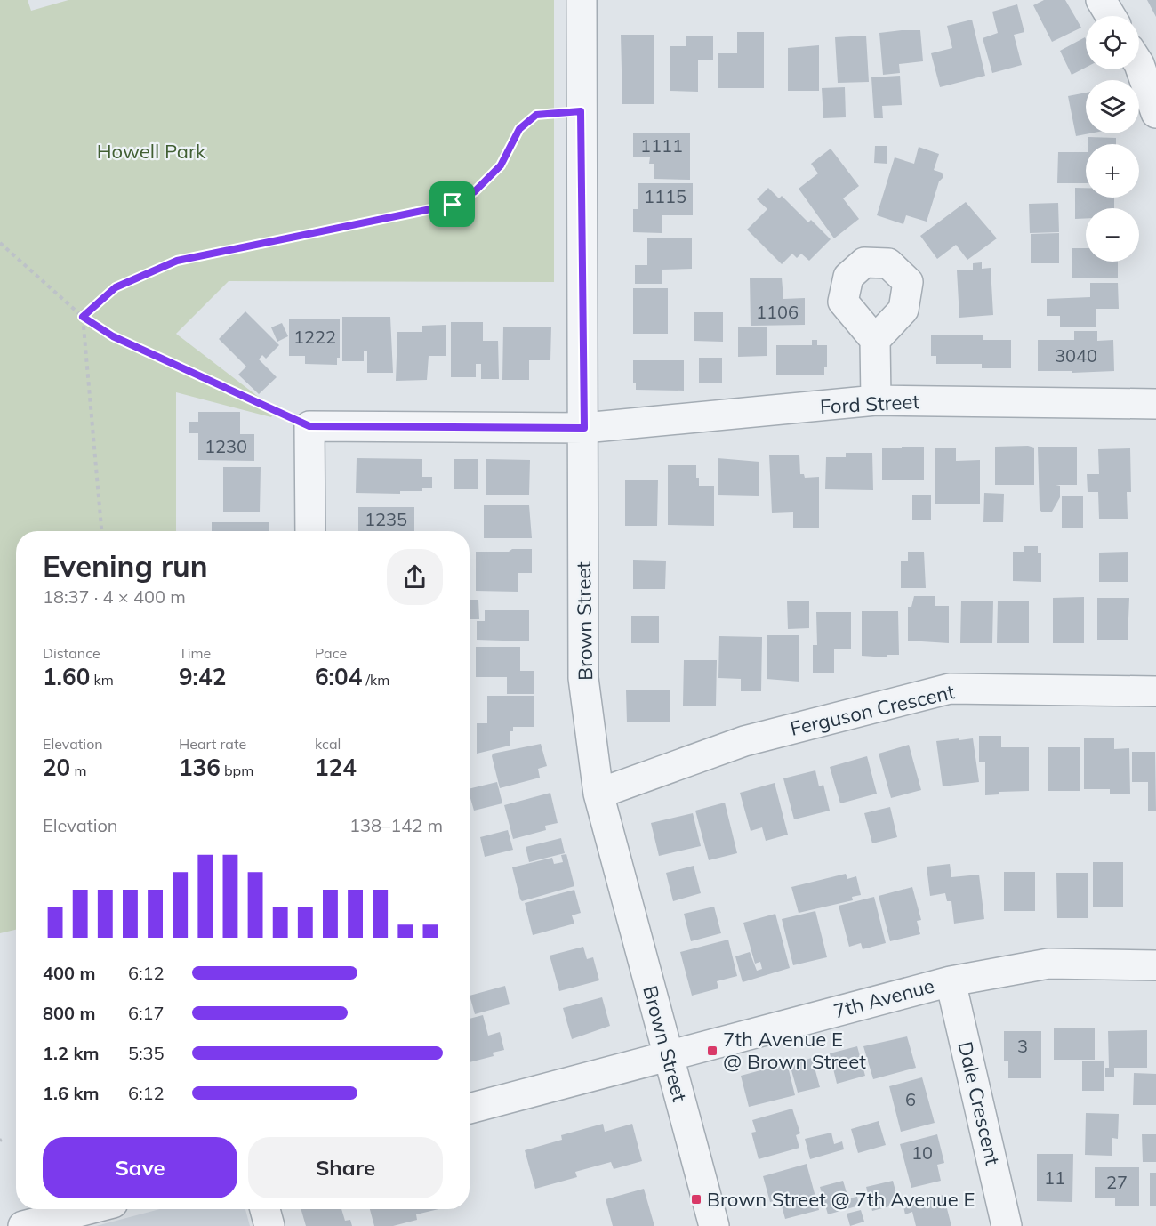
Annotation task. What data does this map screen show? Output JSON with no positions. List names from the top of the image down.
{
  "streets": {
    "street": [
      "Ford Street",
      "Brown Street",
      "Ferguson Crescent",
      "7th Avenue",
      "Dale Crescent"
    ]
  },
  "crossings": [
    ["Ford Street", "Brown Street"],
    ["Brown Street", "Ferguson Crescent"],
    ["Brown Street", "7th Avenue"],
    ["7th Avenue", "Dale Crescent"]
  ],
  "parks": ["Howell Park"],
  "places": {
    "transit": ["7th Avenue E @ Brown Street", "Brown Street @ 7th Avenue E"]
  },
  "house_numbers": [
    "1111",
    "1115",
    "1106",
    "1222",
    "3040",
    "1230",
    "1235",
    "3",
    "6",
    "10",
    "11",
    "27"
  ],
  "page": {
    "map_buttons": ["+", "−"],
    "heading": ["Evening run", "18:37 · 4 × 400 m"],
    "stats": [
      ["Distance", "1.60 km"],
      ["Time", "9:42"],
      ["Pace", "6:04 /km"],
      ["Elevation", "20 m"],
      ["Heart rate", "136 bpm"],
      ["kcal", "124"]
    ],
    "chart": ["Elevation", "138–142 m"],
    "list": [
      {
        "name": "400 m",
        "note": "6:12"
      },
      {
        "name": "800 m",
        "note": "6:17"
      },
      {
        "name": "1.2 km",
        "note": "5:35"
      },
      {
        "name": "1.6 km",
        "note": "6:12"
      }
    ],
    "buttons": ["Save", "Share"]
  }
}
